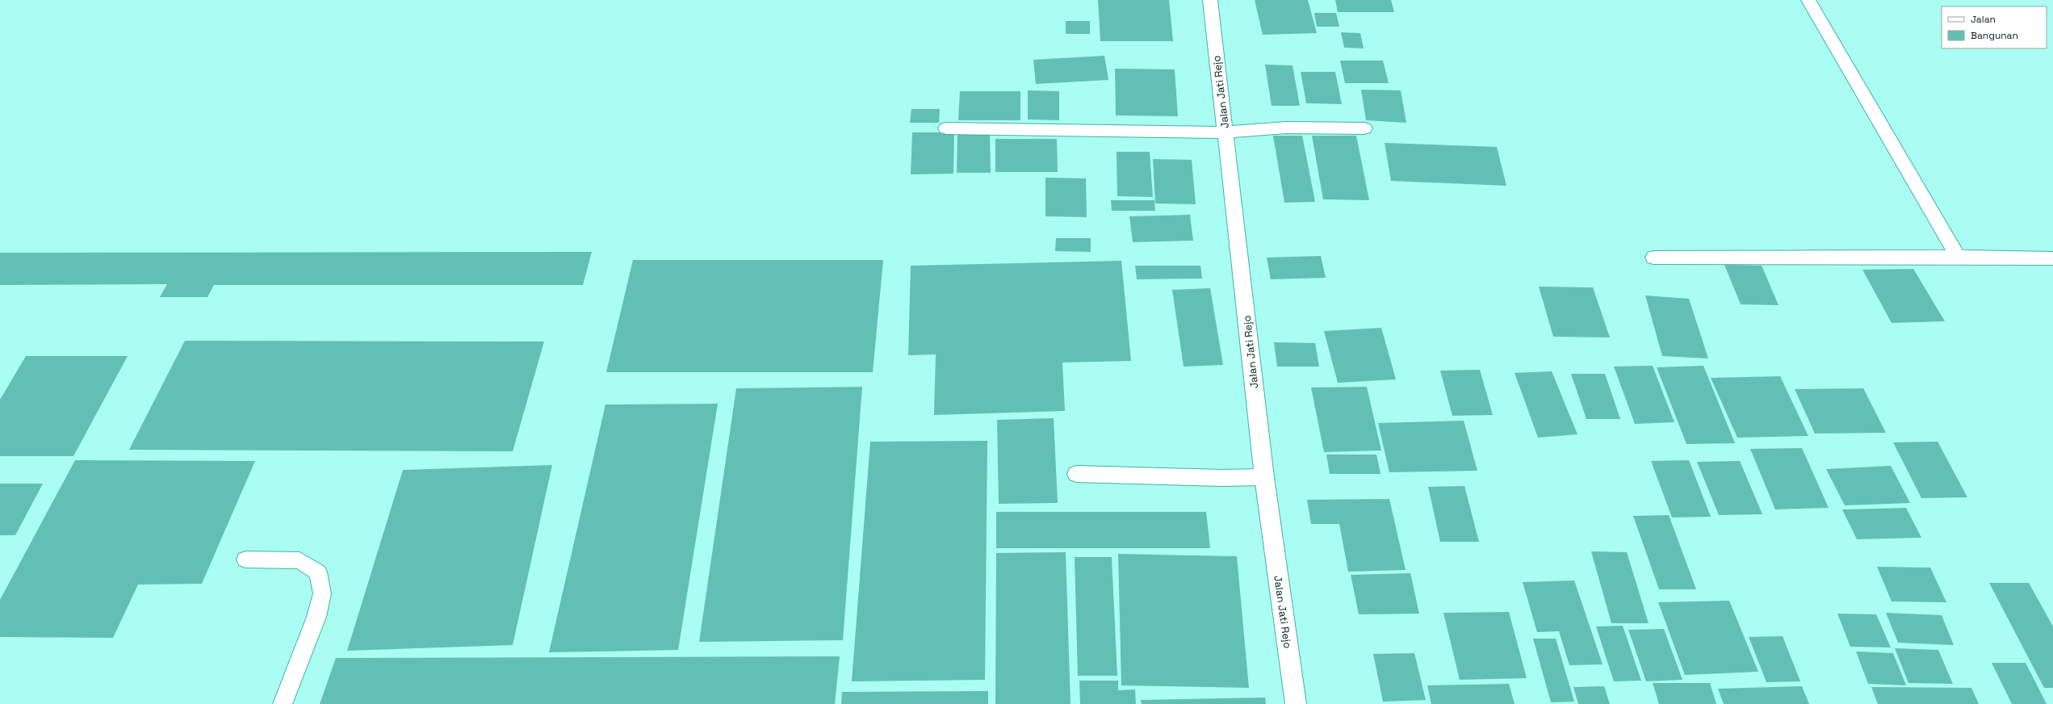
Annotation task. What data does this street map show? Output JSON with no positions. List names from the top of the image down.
{
  "streets": {
    "street": ["Jalan Jati Rejo"]
  },
  "legend": ["Jalan", "Bangunan"]
}
